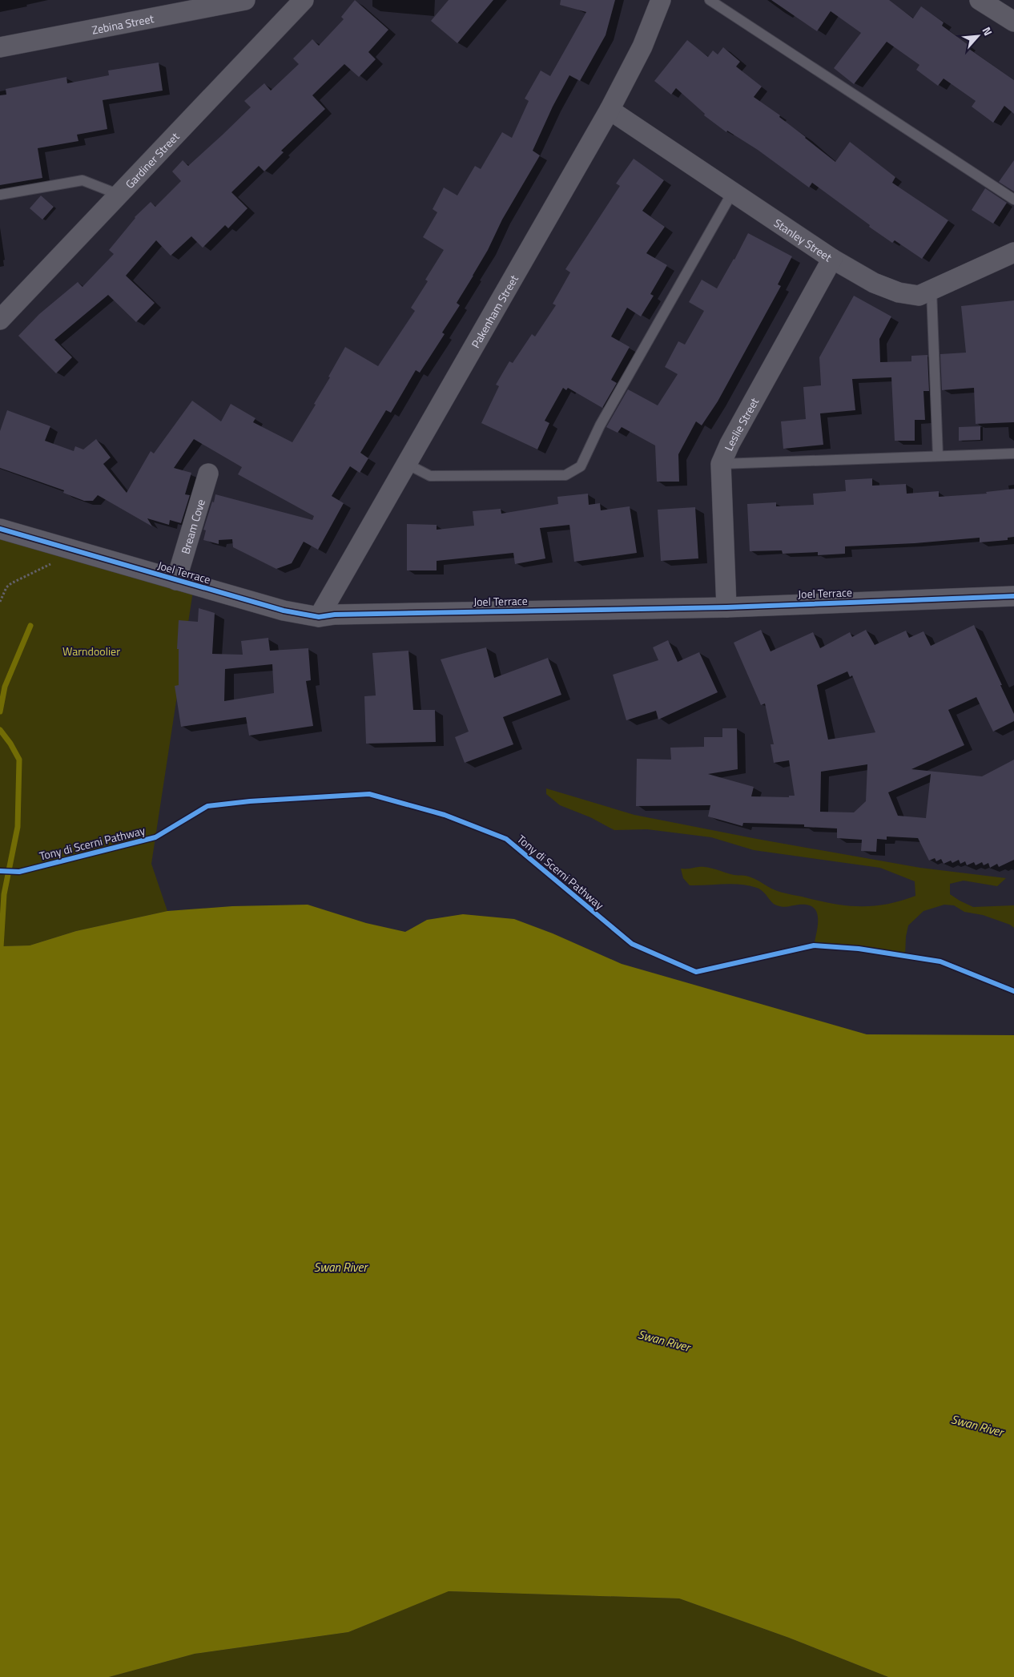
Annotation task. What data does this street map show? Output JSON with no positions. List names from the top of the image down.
{
  "streets": {
    "street": [
      "Zebina Street",
      "Gardiner Street",
      "Stanley Street",
      "Pakenham Street",
      "Leslie Street",
      "Bream Cove",
      "Joel Terrace"
    ],
    "cycle path": ["Tony di Scerni Pathway"]
  },
  "crossings": [
    ["Stanley Street", "Pakenham Street"],
    ["Stanley Street", "Leslie Street"],
    ["Pakenham Street", "Joel Terrace"],
    ["Leslie Street", "Joel Terrace"],
    ["Bream Cove", "Joel Terrace"]
  ],
  "water": ["Swan River"],
  "parks": ["Warndoolier"],
  "north": "top right"
}
